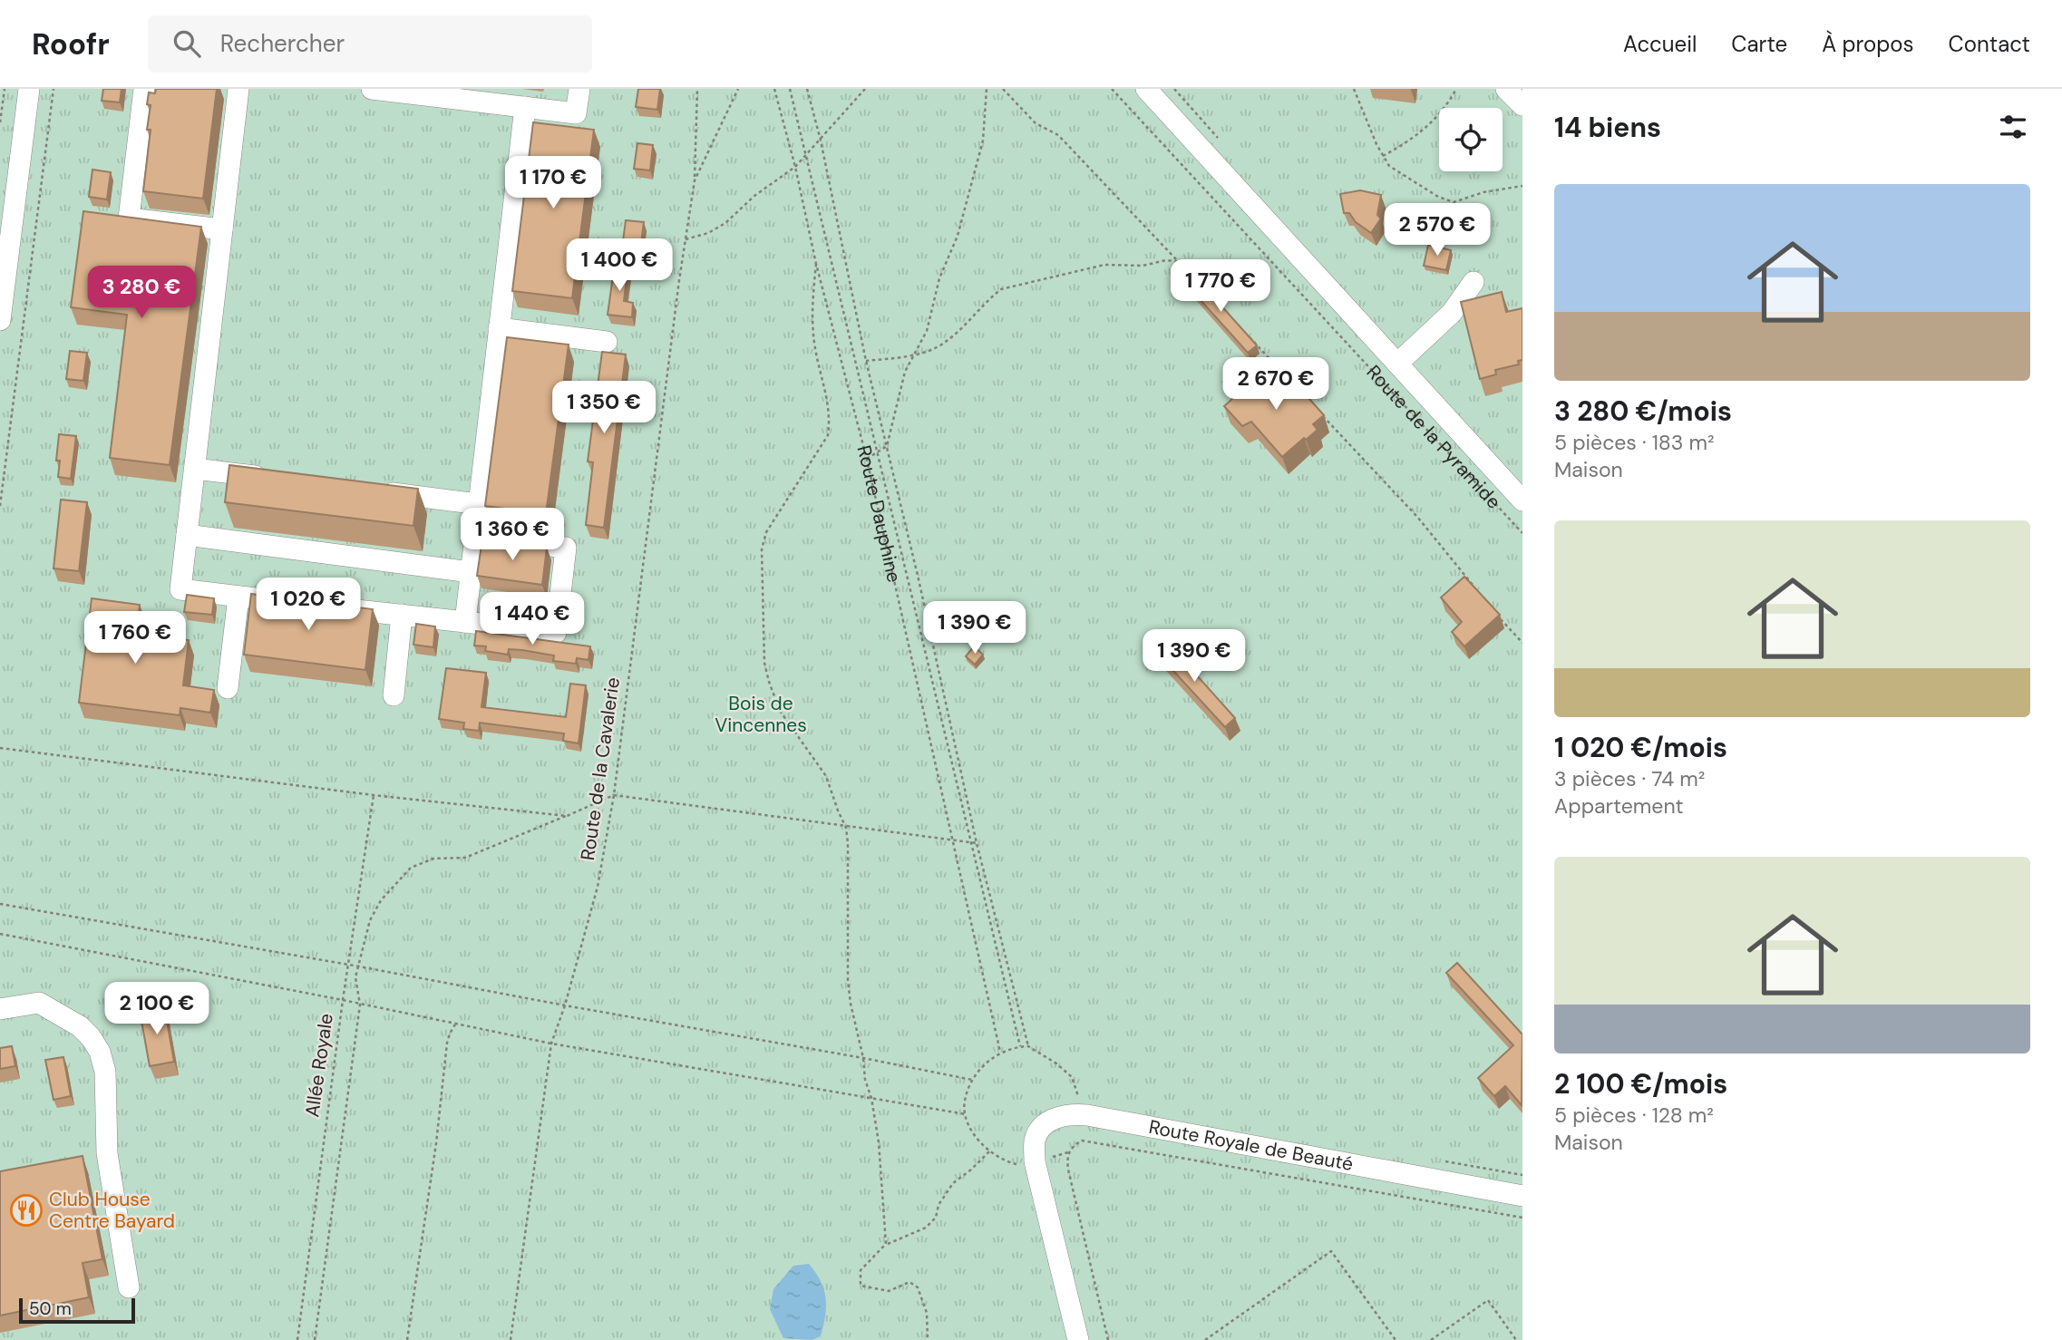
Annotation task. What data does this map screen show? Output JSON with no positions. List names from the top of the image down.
{
  "streets": {
    "street": ["Route de la Pyramide", "Route Royale de Beauté"],
    "path": ["Route Dauphine", "Route de la Cavalerie", "Allée Royale"]
  },
  "crossings": [
    ["Route de la Cavalerie", "Allée Royale"]
  ],
  "parks": ["Bois de Vincennes"],
  "places": {
    "restaurant": ["Club House Centre Bayard"]
  },
  "scale_bar": "50 m",
  "page": {
    "header": "Roofr",
    "search": "Rechercher",
    "nav": [
      "Accueil",
      "Carte",
      "À propos",
      "Contact"
    ],
    "heading": "14 biens",
    "price": [
      "1 170 €",
      "2 570 €",
      "1 400 €",
      "1 770 €",
      "3 280 €",
      "2 670 €",
      "1 350 €",
      "1 360 €",
      "1 020 €",
      "1 440 €",
      "1 390 €",
      "1 760 €",
      "1 390 €",
      "2 100 €"
    ],
    "list": [
      {
        "name": "3 280 €/mois",
        "note": "5 pièces · 183 m² · Maison"
      },
      {
        "name": "1 020 €/mois",
        "note": "3 pièces · 74 m² · Appartement"
      },
      {
        "name": "2 100 €/mois",
        "note": "5 pièces · 128 m² · Maison"
      }
    ],
    "scale": "50 m"
  }
}
